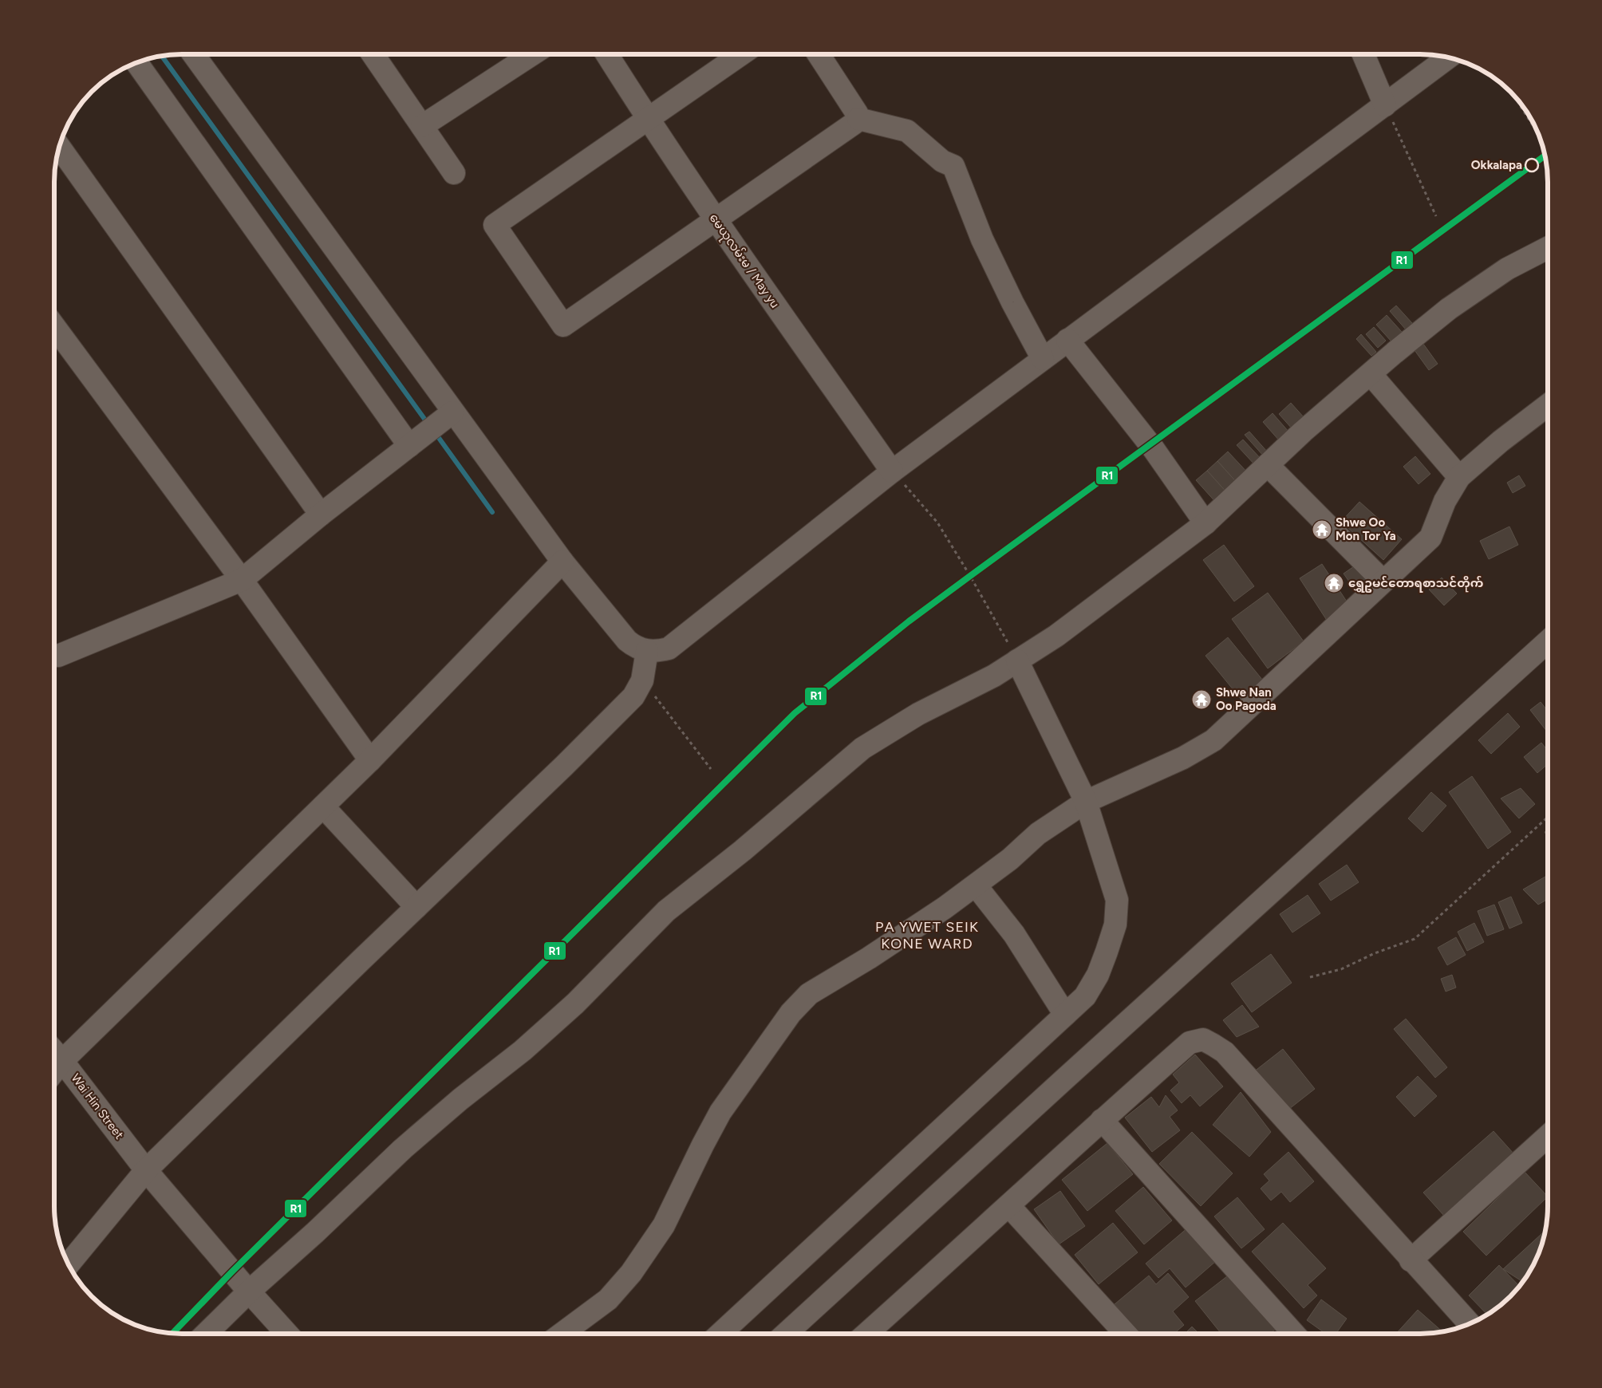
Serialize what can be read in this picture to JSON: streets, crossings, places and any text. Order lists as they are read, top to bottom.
{
  "streets": {
    "street": ["မေယုလမ်းမ / May yu", "Wai Hin Street"]
  },
  "districts": ["PA YWET SEIK KONE WARD"],
  "places": {
    "other": ["Okkalapa"],
    "temple": ["Shwe Oo Mon Tor Ya", "ရွှေဥမင်တောရစာသင်တိုက်", "Shwe Nan Oo Pagoda"]
  },
  "lines": ["transit line R1"]
}
